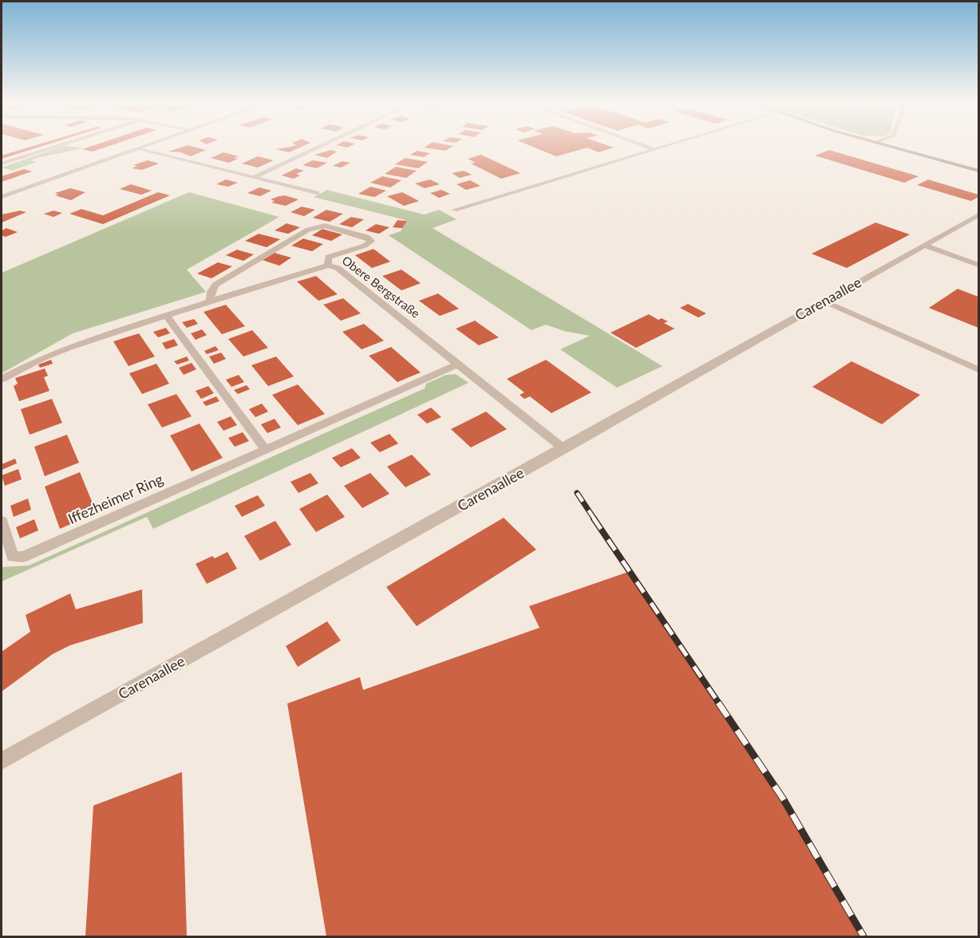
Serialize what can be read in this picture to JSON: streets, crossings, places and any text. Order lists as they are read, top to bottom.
{
  "streets": {
    "street": ["Obere Bergstraße", "Carenaallee", "Iffezheimer Ring"]
  },
  "crossings": [
    ["Obere Bergstraße", "Carenaallee"],
    ["Obere Bergstraße", "Iffezheimer Ring"]
  ]
}
